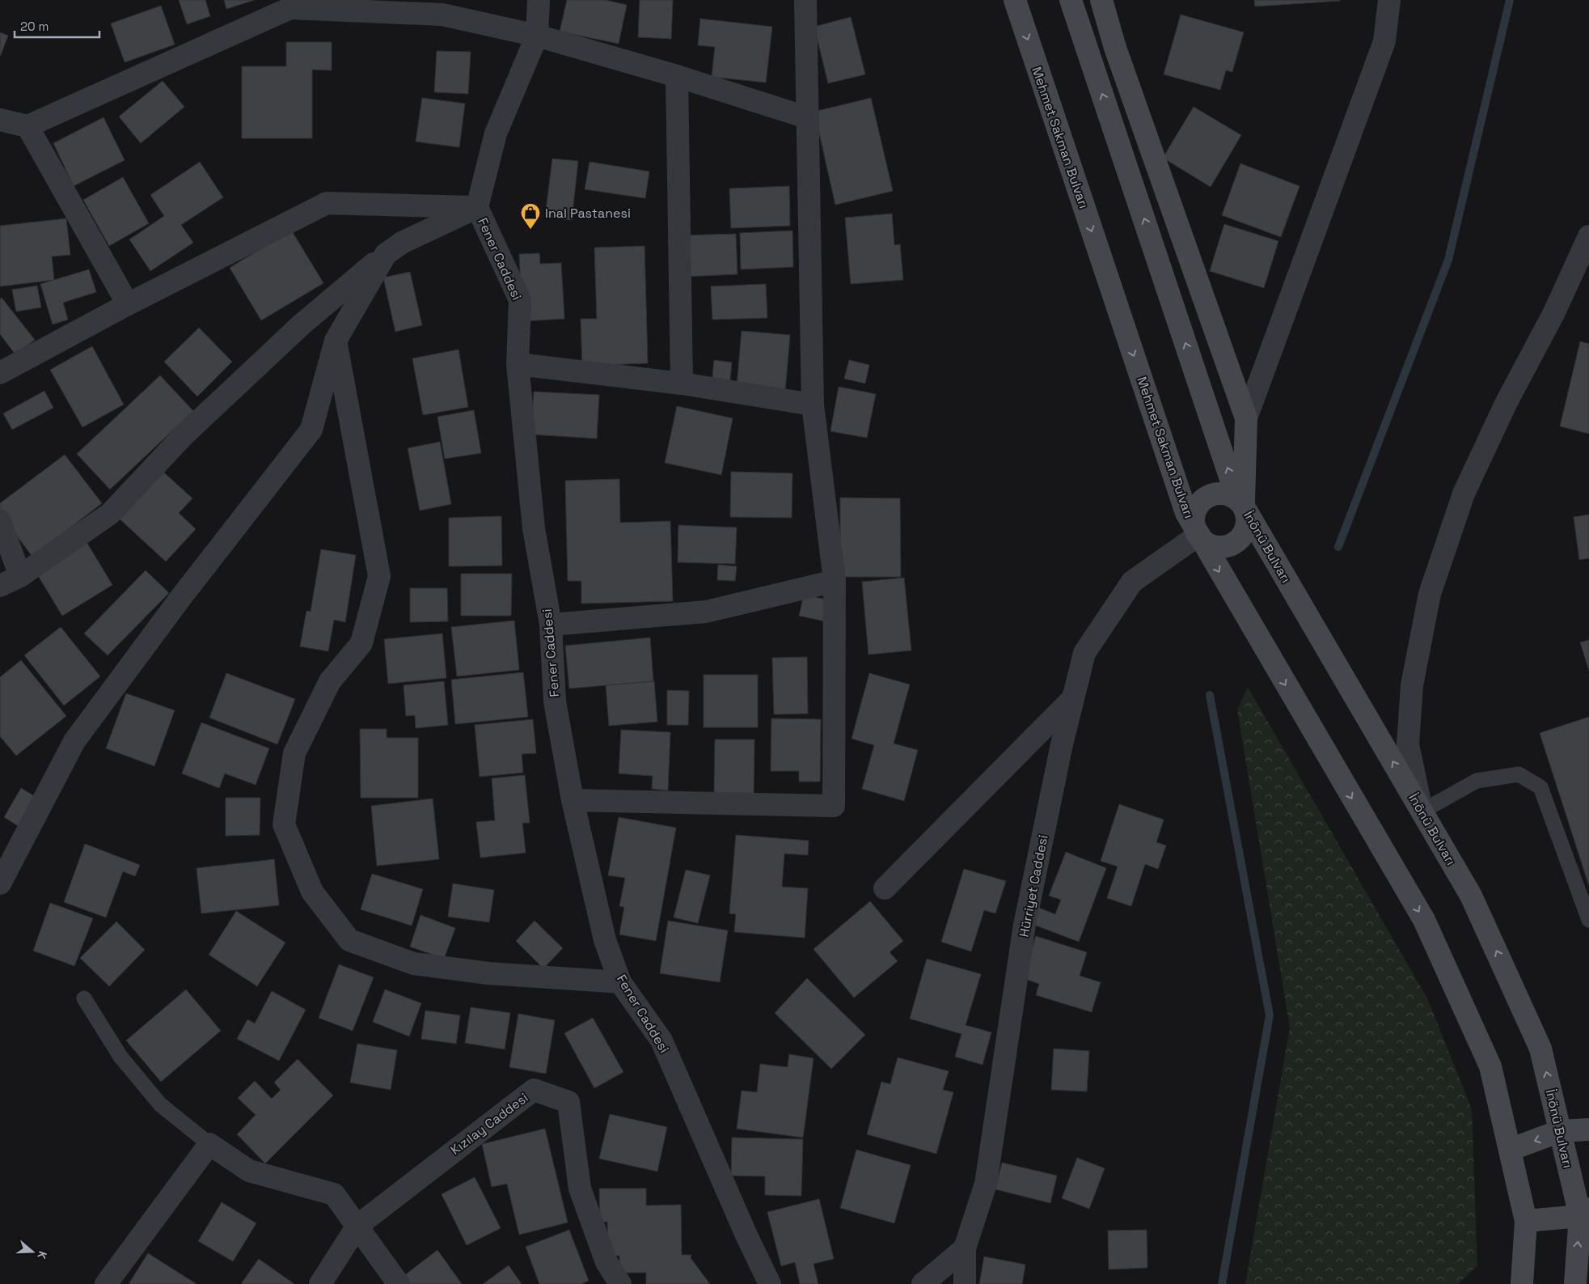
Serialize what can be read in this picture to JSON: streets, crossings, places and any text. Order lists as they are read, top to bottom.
{
  "streets": {
    "main road": ["Mehmet Sakman Bulvarı", "İnönü Bulvarı"],
    "street": ["Fener Caddesi", "Hürriyet Caddesi", "Kızılay Caddesi"]
  },
  "crossings": [
    ["Mehmet Sakman Bulvarı", "İnönü Bulvarı"],
    ["Mehmet Sakman Bulvarı", "Hürriyet Caddesi"],
    ["İnönü Bulvarı", "Hürriyet Caddesi"]
  ],
  "places": {
    "shop": ["Inal Pastanesi"]
  },
  "scale_bar": "20 m",
  "north": "right"
}
